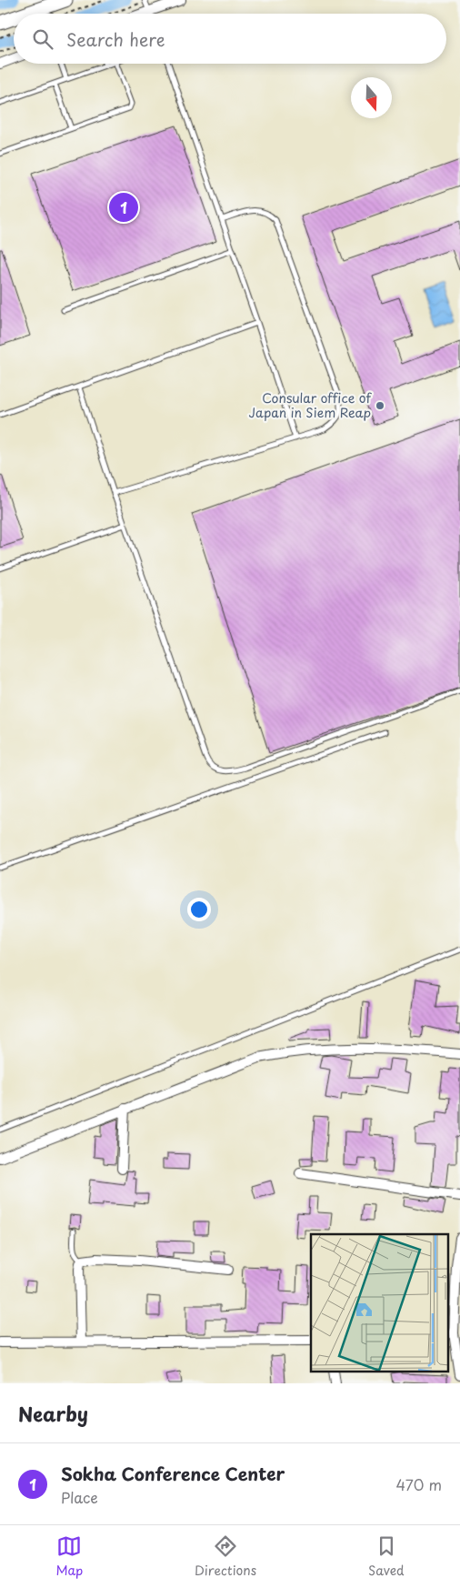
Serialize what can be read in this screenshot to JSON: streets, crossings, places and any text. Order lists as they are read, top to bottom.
{
  "places": ["Consular office of Japan in Siem Reap"],
  "north": "bottom",
  "page": {
    "search": "Search here",
    "pins": "1",
    "heading": "Nearby",
    "list": [
      {
        "mark": "1",
        "name": "Sokha Conference Center",
        "note": "Place",
        "value": "470 m"
      }
    ],
    "nav": ["Map", "Directions", "Saved"]
  }
}
